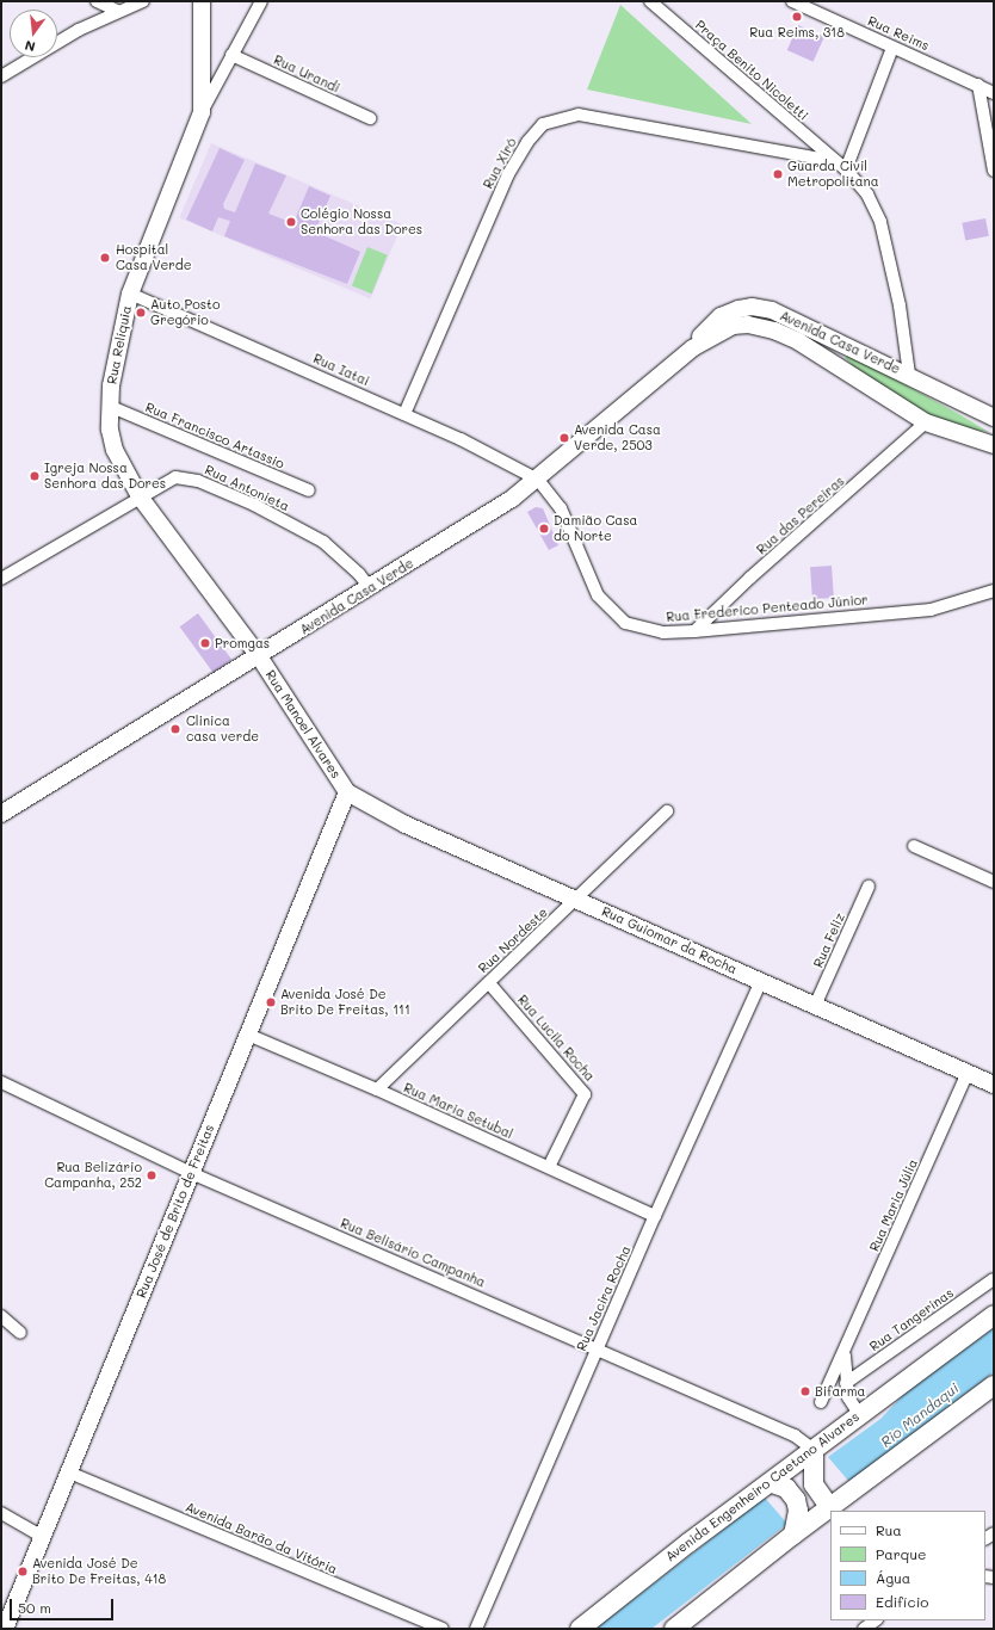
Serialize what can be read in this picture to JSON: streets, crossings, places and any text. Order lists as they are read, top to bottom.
{
  "streets": {
    "main road": ["Avenida Engenheiro Caetano Alvares"],
    "street": [
      "Rua Reims",
      "Praça Benito Nicoletti",
      "Rua Urandi",
      "Rua Xiró",
      "Avenida Casa Verde",
      "Rua Relíquia",
      "Rua Iatai",
      "Rua Francisco Artassio",
      "Rua Antonieta",
      "Rua das Pereiras",
      "Rua Frederico Penteado Júnior",
      "Rua Manoel Alvares",
      "Rua Nordeste",
      "Rua Guiomar da Rocha",
      "Rua Feliz",
      "Rua Lucila Rocha",
      "Rua Maria Setubal",
      "Rua Maria Júlia",
      "Rua José de Brito de Freitas",
      "Rua Belisário Campanha",
      "Rua Jacira Rocha",
      "Rua Tangerinas",
      "Avenida Barão da Vitória"
    ]
  },
  "crossings": [
    ["Praça Benito Nicoletti", "Rua Xiró"],
    ["Praça Benito Nicoletti", "Avenida Casa Verde"],
    ["Rua Xiró", "Rua Iatai"],
    ["Avenida Casa Verde", "Rua Relíquia"],
    ["Avenida Casa Verde", "Rua Iatai"],
    ["Avenida Casa Verde", "Rua Antonieta"],
    ["Avenida Casa Verde", "Rua das Pereiras"],
    ["Avenida Casa Verde", "Rua Frederico Penteado Júnior"],
    ["Avenida Casa Verde", "Rua Manoel Alvares"],
    ["Rua Relíquia", "Rua Iatai"],
    ["Rua Relíquia", "Rua Francisco Artassio"],
    ["Rua Relíquia", "Rua Antonieta"],
    ["Rua Relíquia", "Rua Manoel Alvares"],
    ["Rua Iatai", "Rua Frederico Penteado Júnior"],
    ["Rua das Pereiras", "Rua Frederico Penteado Júnior"],
    ["Rua Manoel Alvares", "Rua Guiomar da Rocha"],
    ["Rua Manoel Alvares", "Rua José de Brito de Freitas"],
    ["Rua Nordeste", "Rua Guiomar da Rocha"],
    ["Rua Nordeste", "Rua Lucila Rocha"],
    ["Rua Nordeste", "Rua Maria Setubal"],
    ["Rua Guiomar da Rocha", "Rua Feliz"],
    ["Rua Guiomar da Rocha", "Rua Maria Júlia"],
    ["Rua Guiomar da Rocha", "Rua José de Brito de Freitas"],
    ["Rua Guiomar da Rocha", "Rua Jacira Rocha"],
    ["Rua Lucila Rocha", "Rua Maria Setubal"],
    ["Rua Maria Setubal", "Rua José de Brito de Freitas"],
    ["Rua Maria Setubal", "Rua Jacira Rocha"],
    ["Rua Maria Júlia", "Rua Tangerinas"],
    ["Rua Maria Júlia", "Avenida Engenheiro Caetano Alvares"],
    ["Rua José de Brito de Freitas", "Rua Belisário Campanha"],
    ["Rua José de Brito de Freitas", "Avenida Barão da Vitória"],
    ["Rua Belisário Campanha", "Rua Jacira Rocha"],
    ["Rua Belisário Campanha", "Avenida Engenheiro Caetano Alvares"]
  ],
  "water": ["Rio Mandaqui"],
  "places": [
    "Rua Reims, 318",
    "Guarda Civil Metropolitana",
    "Colégio Nossa Senhora das Dores",
    "Hospital Casa Verde",
    "Auto Posto Gregório",
    "Avenida Casa Verde, 2503",
    "Igreja Nossa Senhora das Dores",
    "Damião Casa do Norte",
    "Promgas",
    "Clinica casa verde",
    "Avenida José De Brito De Freitas, 111",
    "Rua Belizário Campanha, 252",
    "Bifarma",
    "Avenida José De Brito De Freitas, 418"
  ],
  "legend": [
    "Rua",
    "Parque",
    "Água",
    "Edifício"
  ],
  "scale_bar": "50 m",
  "north": "bottom"
}
